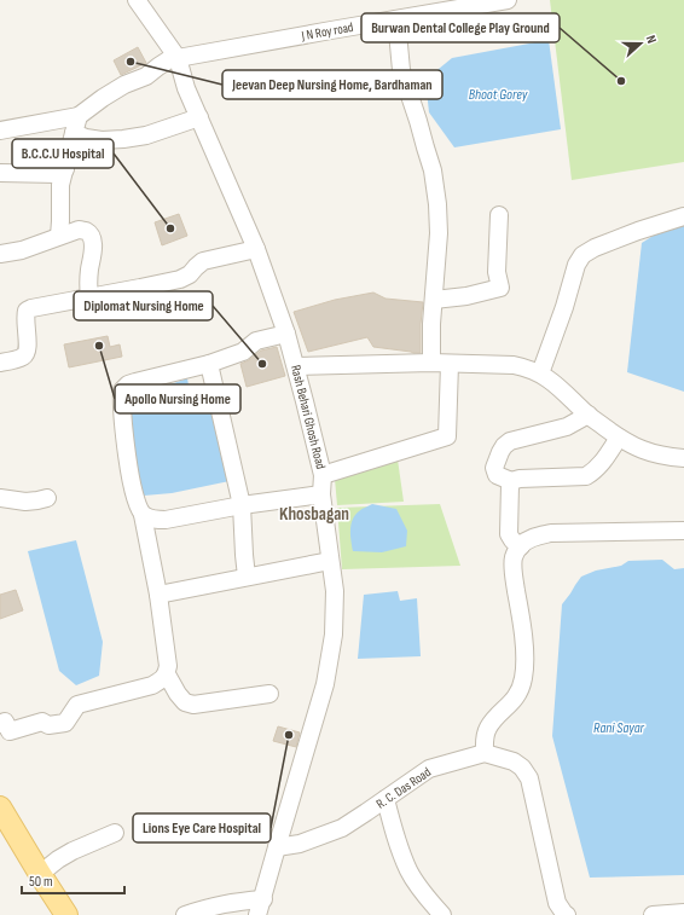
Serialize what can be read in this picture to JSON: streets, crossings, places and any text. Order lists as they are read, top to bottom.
{
  "streets": {
    "street": ["J N Roy road", "Rash Behari Ghosh Road", "R. C. Das Road"]
  },
  "crossings": [
    ["J N Roy road", "Rash Behari Ghosh Road"],
    ["Rash Behari Ghosh Road", "R. C. Das Road"]
  ],
  "districts": ["Khosbagan"],
  "water": ["Bhoot Gorey", "Rani Sayar"],
  "places": [
    "Jeevan Deep Nursing Home, Bardhaman",
    "Burwan Dental College Play Ground",
    "B.C.C.U Hospital",
    "Apollo Nursing Home",
    "Diplomat Nursing Home",
    "Lions Eye Care Hospital"
  ],
  "scale_bar": "50 m",
  "north": "right"
}
